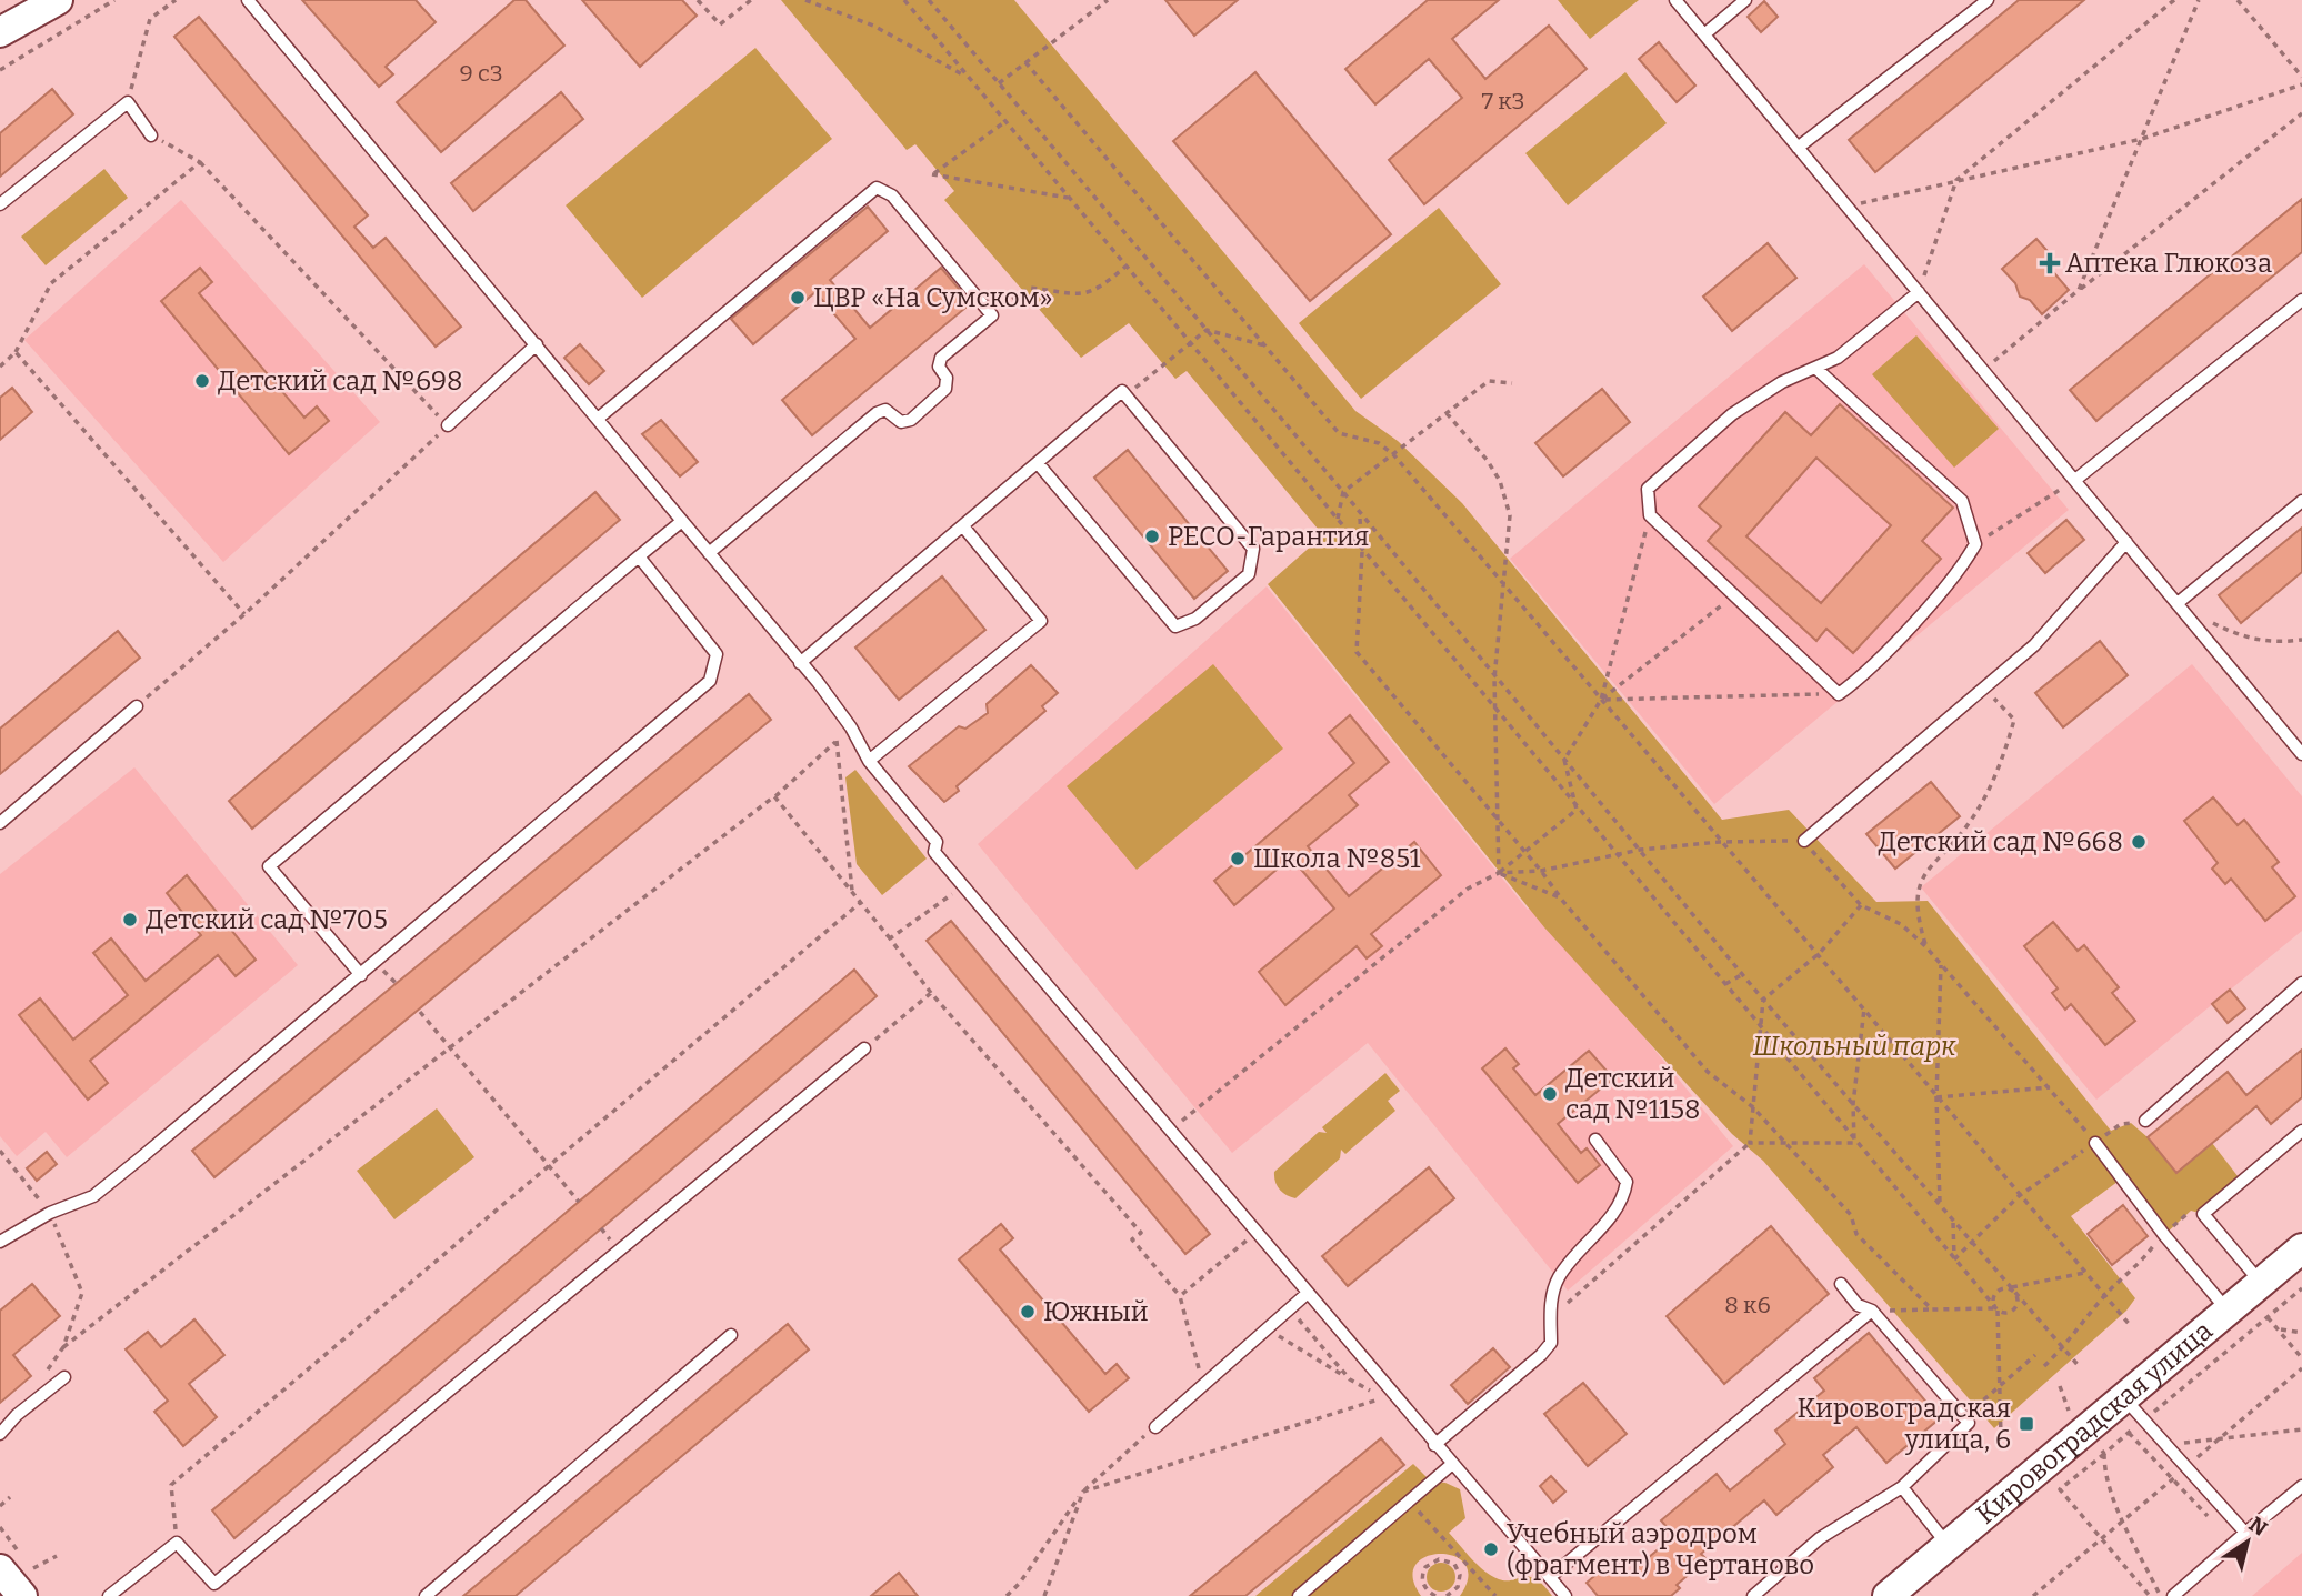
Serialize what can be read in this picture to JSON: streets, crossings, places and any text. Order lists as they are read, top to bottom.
{
  "streets": {
    "street": ["Кировоградская улица"]
  },
  "parks": ["Школьный парк"],
  "places": {
    "health": ["Аптека Глюкоза"],
    "other": [
      "ЦВР «На Сумском»",
      "Детский сад №698",
      "РЕСО-Гарантия",
      "Детский сад №668",
      "Школа №851",
      "Детский сад №705",
      "Детский сад №1158",
      "Южный",
      "Учебный аэродром (фрагмент) в Чертаново"
    ],
    "transit": ["Кировоградская улица, 6"]
  },
  "house_numbers": ["9 с3", "7 к3", "8 к6"],
  "north": "top right"
}
